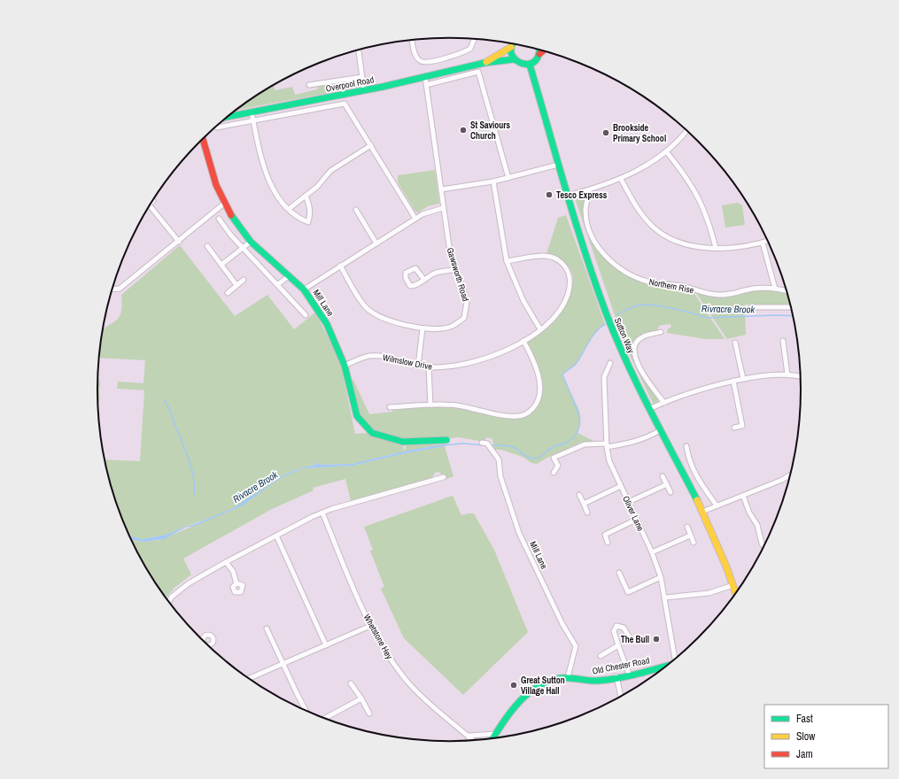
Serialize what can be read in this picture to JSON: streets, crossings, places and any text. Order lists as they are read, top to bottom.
{
  "streets": {
    "main road": [
      "Overpool Road",
      "Mill Lane",
      "Sutton Way",
      "Old Chester Road"
    ],
    "street": [
      "Gawsworth Road",
      "Northern Rise",
      "Wilmslow Drive",
      "Oliver Lane",
      "Whetstone Hey"
    ]
  },
  "crossings": [
    ["Overpool Road", "Gawsworth Road"],
    ["Mill Lane", "Wilmslow Drive"],
    ["Mill Lane", "Old Chester Road"]
  ],
  "water": ["Rivracre Brook", "Rivacre Brook"],
  "places": [
    "St Saviours Church",
    "Brookside Primary School",
    "Tesco Express",
    "The Bull",
    "Great Sutton Village Hall"
  ],
  "legend": ["Fast", "Slow", "Jam"]
}
